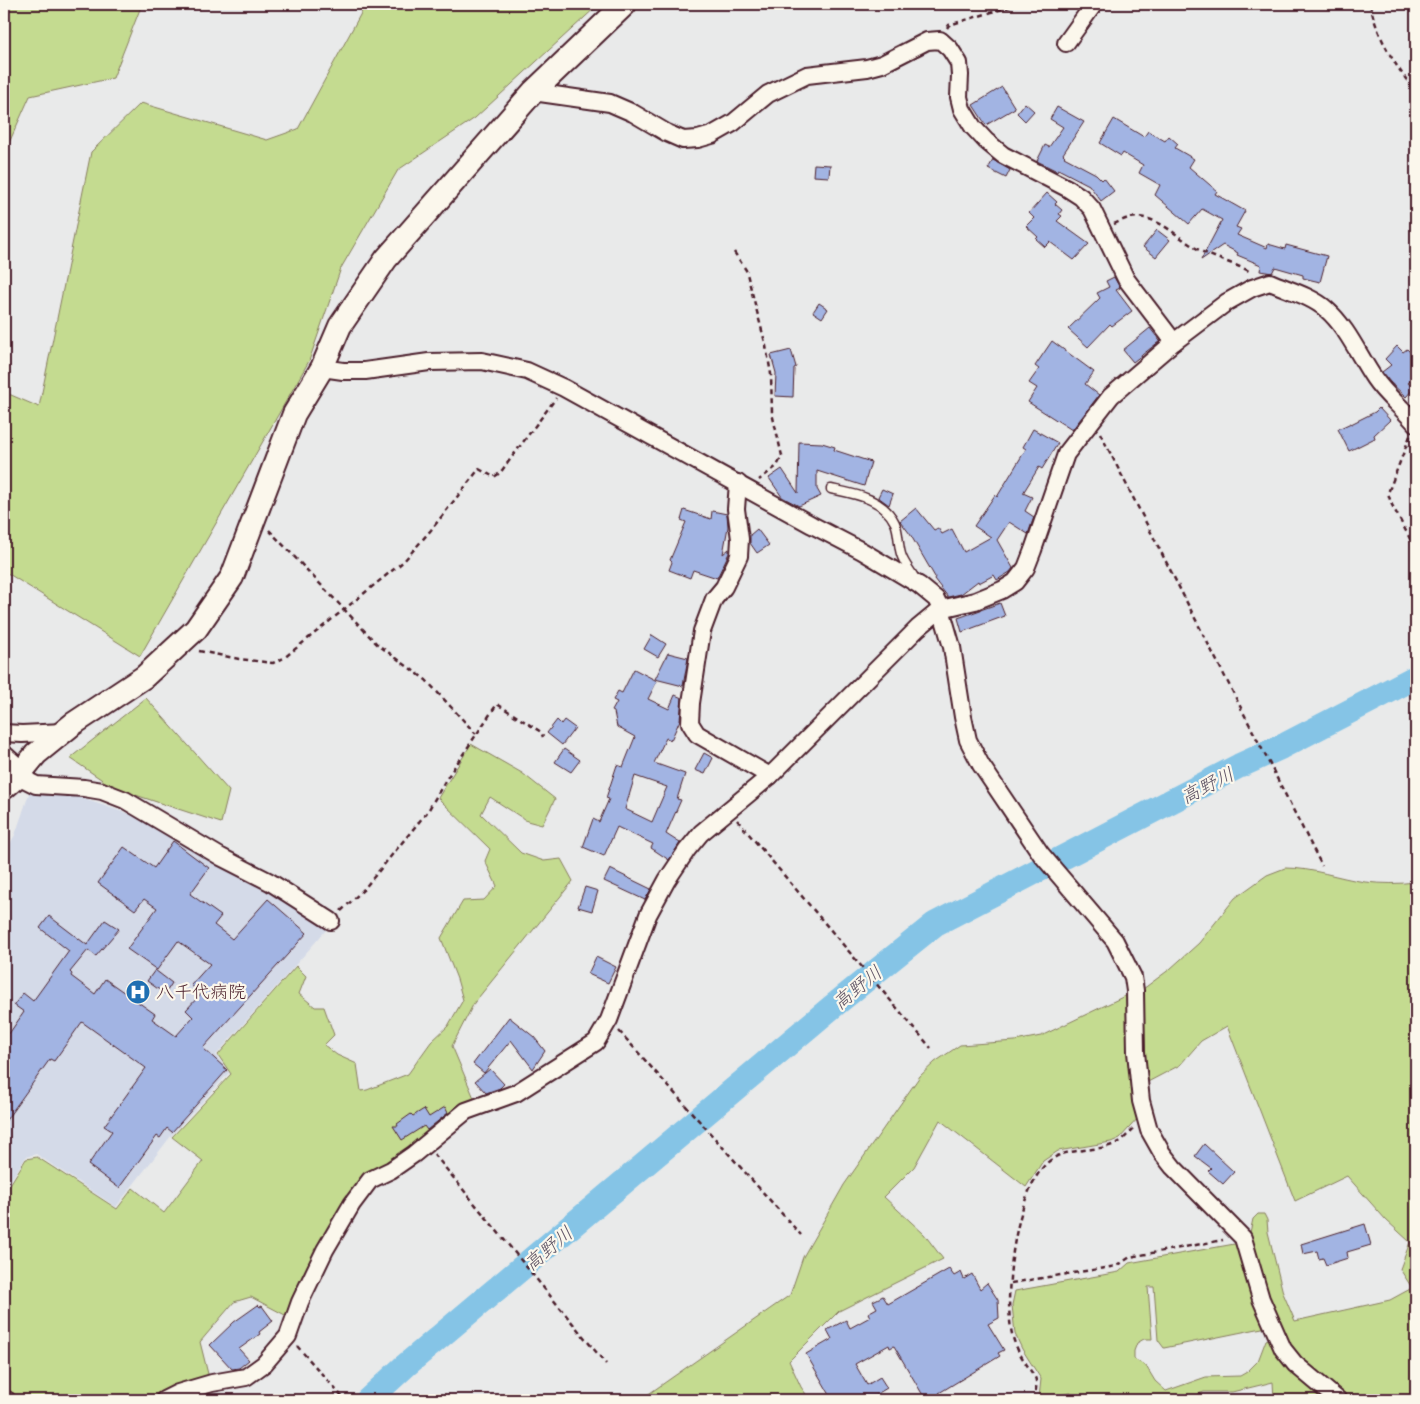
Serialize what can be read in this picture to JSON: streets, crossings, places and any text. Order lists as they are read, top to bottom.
{
  "water": ["高野川"],
  "places": {
    "hospital": ["八千代病院"]
  }
}
